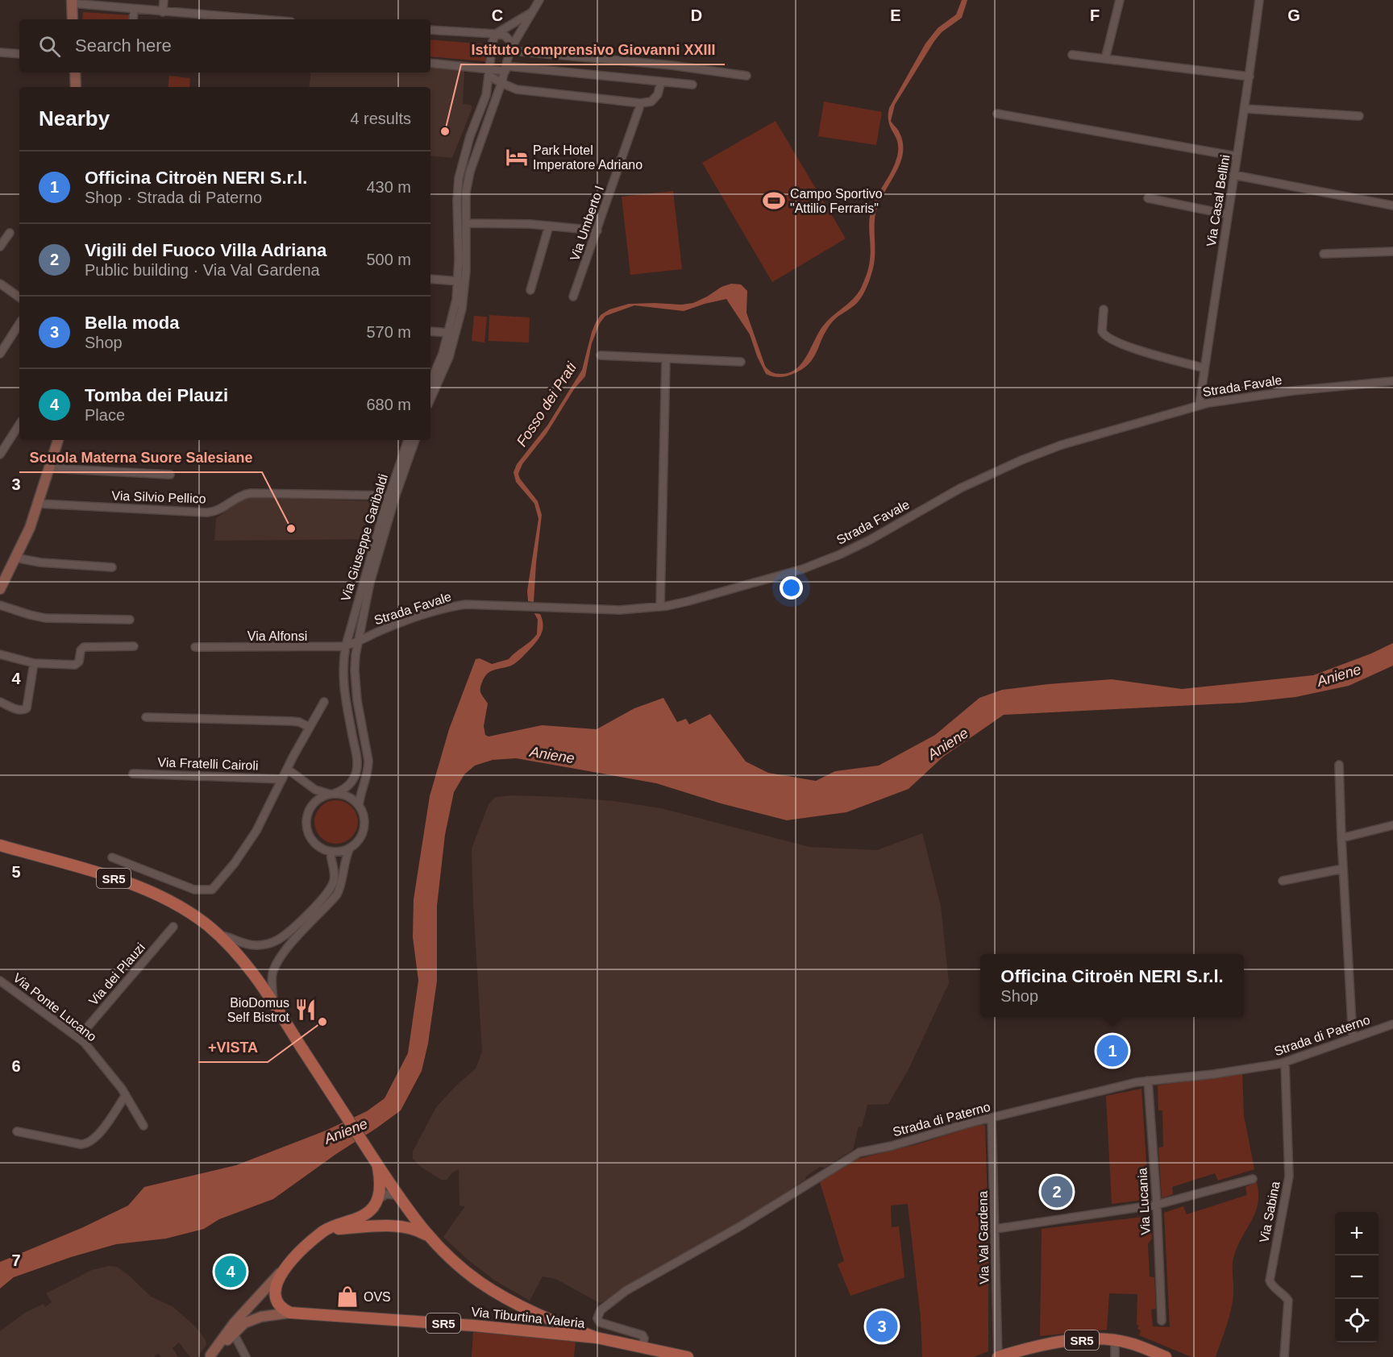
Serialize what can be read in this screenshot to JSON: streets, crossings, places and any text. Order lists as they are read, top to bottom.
{
  "streets": {
    "main road": ["SR5", "Via Tiburtina Valeria"],
    "street": [
      "Via Casal Bellini",
      "Via Umberto I",
      "Strada Favale",
      "Via Silvio Pellico",
      "Via Giuseppe Garibaldi",
      "Via Alfonsi",
      "Via Fratelli Cairoli",
      "Via dei Plauzi",
      "Via Ponte Lucano",
      "Strada di Paterno",
      "Via Lucania",
      "Via Sabina",
      "Via Val Gardena"
    ]
  },
  "crossings": [
    ["Via Casal Bellini", "Strada Favale"],
    ["Strada Favale", "Via Giuseppe Garibaldi"],
    ["Strada Favale", "Via Alfonsi"],
    ["Via Silvio Pellico", "Via Giuseppe Garibaldi"],
    ["Via Giuseppe Garibaldi", "Via Alfonsi"],
    ["SR5", "Via Val Gardena"],
    ["Via dei Plauzi", "Via Ponte Lucano"],
    ["Strada di Paterno", "Via Lucania"],
    ["Strada di Paterno", "Via Sabina"],
    ["Strada di Paterno", "Via Val Gardena"],
    ["Strada di Paterno", "Via Tiburtina Valeria"]
  ],
  "water": ["Fosso dei Prati", "Aniene"],
  "places": {
    "other": ["Istituto comprensivo Giovanni XXIII", "Scuola Materna Suore Salesiane", "+VISTA"],
    "hotel": ["Park Hotel Imperatore Adriano"],
    "sports": ["Campo Sportivo \"Attilio Ferraris\""],
    "restaurant": ["BioDomus Self Bistrot"],
    "shop": ["OVS"]
  },
  "page": {
    "search": "Search here",
    "heading": ["Nearby", "4 results"],
    "list": [
      {
        "mark": "1",
        "name": "Officina Citroën NERI S.r.l.",
        "note": "Shop · Strada di Paterno",
        "value": "430 m"
      },
      {
        "mark": "2",
        "name": "Vigili del Fuoco Villa Adriana",
        "note": "Public building · Via Val Gardena",
        "value": "500 m"
      },
      {
        "mark": "3",
        "name": "Bella moda",
        "note": "Shop",
        "value": "570 m"
      },
      {
        "mark": "4",
        "name": "Tomba dei Plauzi",
        "note": "Place",
        "value": "680 m"
      }
    ],
    "popup": ["Officina Citroën NERI S.r.l.", "Shop"],
    "pins": [
      "1",
      "2",
      "4",
      "3"
    ],
    "map_buttons": ["+", "−"]
  },
  "grid": {
    "columns": [
      "C",
      "D",
      "E",
      "F",
      "G"
    ],
    "rows": [
      "3",
      "4",
      "5",
      "6",
      "7"
    ]
  }
}
